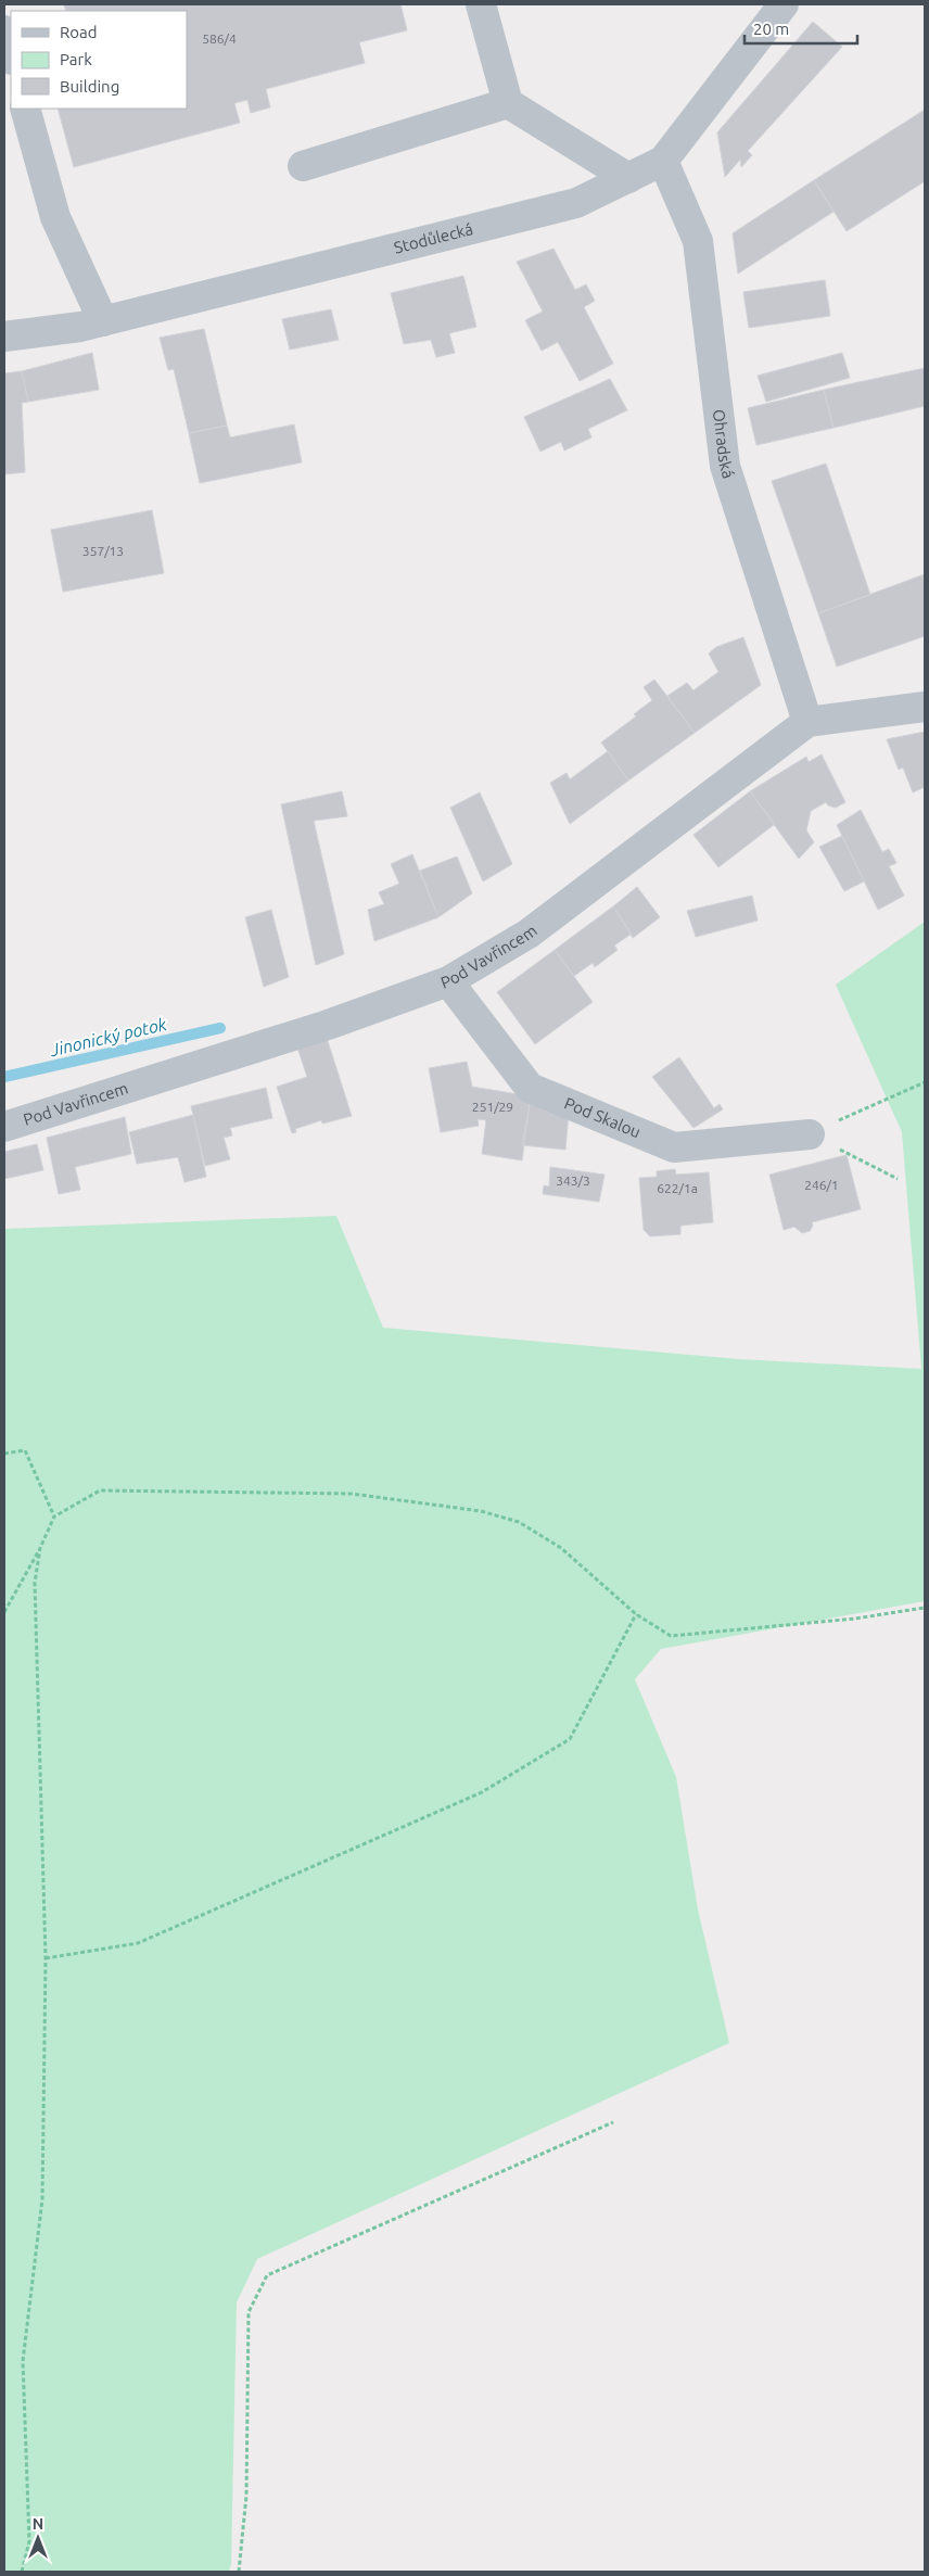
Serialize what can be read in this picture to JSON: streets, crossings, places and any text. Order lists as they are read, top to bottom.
{
  "streets": {
    "street": [
      "Stodůlecká",
      "Ohradská",
      "Pod Vavřincem",
      "Pod Skalou"
    ]
  },
  "crossings": [
    ["Stodůlecká", "Ohradská"],
    ["Ohradská", "Pod Vavřincem"],
    ["Pod Vavřincem", "Pod Skalou"]
  ],
  "water": ["Jinonický potok"],
  "house_numbers": [
    "586/4",
    "357/13",
    "251/29",
    "343/3",
    "246/1",
    "622/1a"
  ],
  "legend": ["Road", "Park", "Building"],
  "scale_bar": "20 m",
  "north": "top"
}
